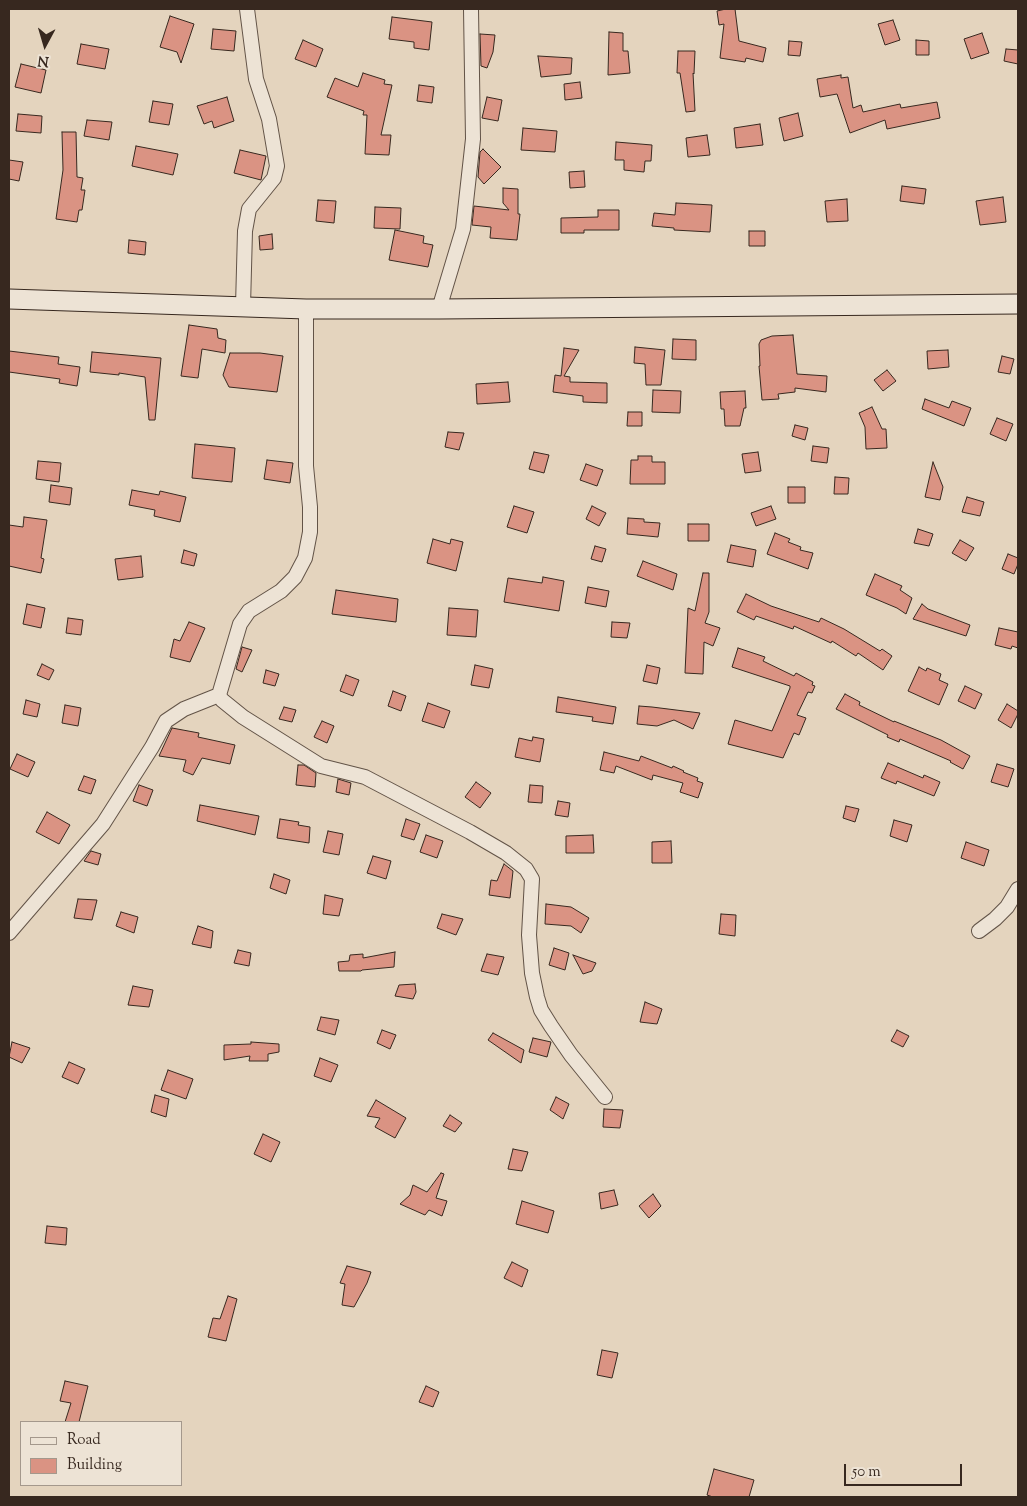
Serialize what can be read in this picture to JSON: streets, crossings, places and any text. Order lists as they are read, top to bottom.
{
  "legend": ["Road", "Building"],
  "scale_bar": "50 m",
  "north": "bottom"
}
